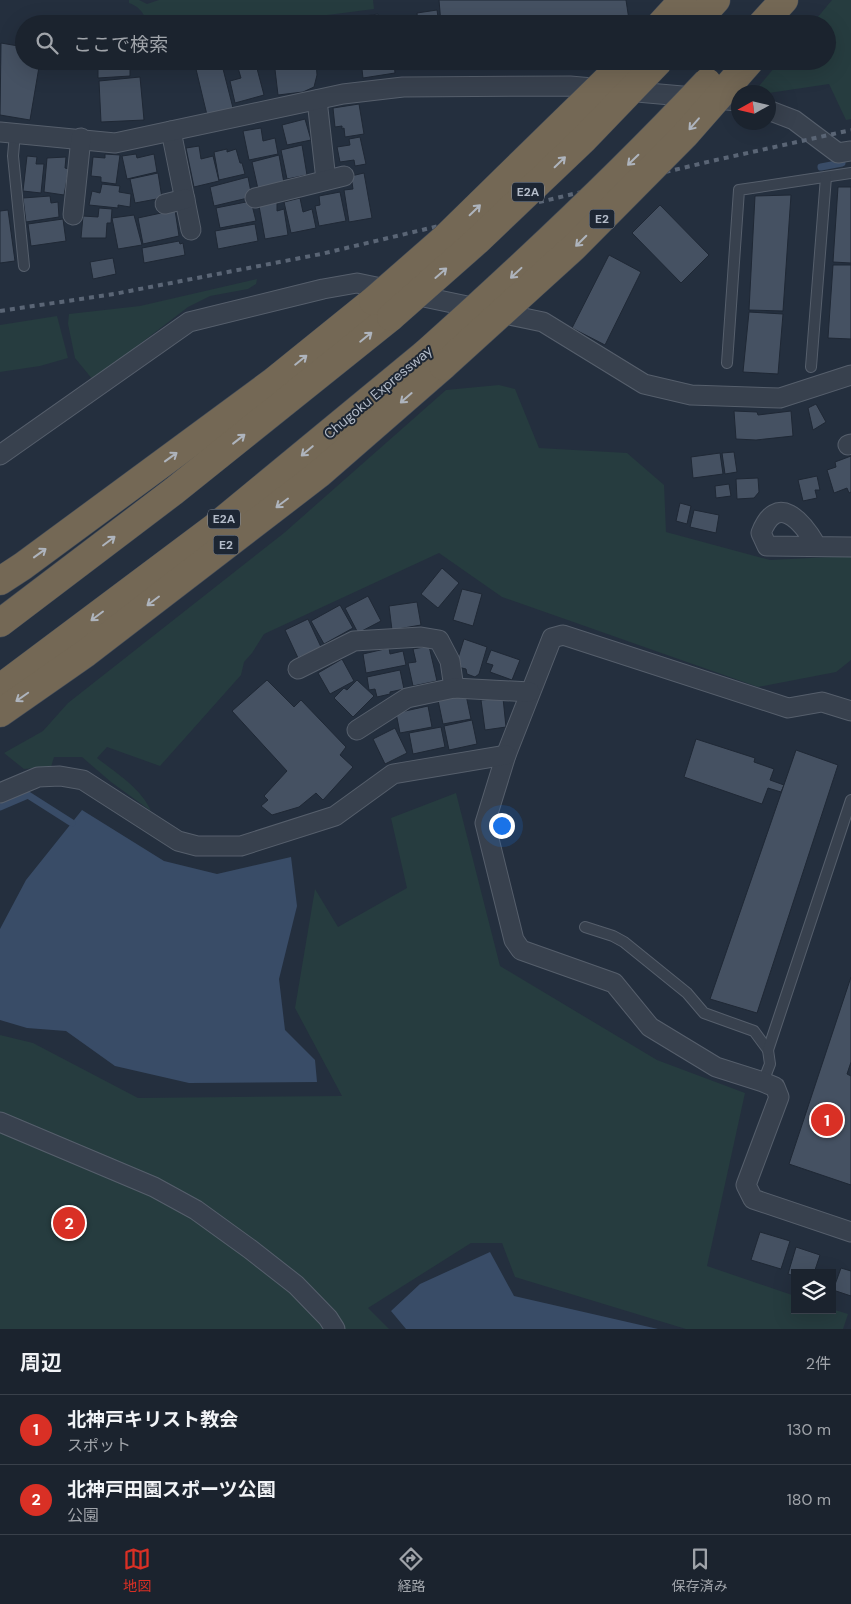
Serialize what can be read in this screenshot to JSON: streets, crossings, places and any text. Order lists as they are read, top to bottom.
{
  "streets": {
    "highway": ["E2A", "E2", "Chugoku Expressway"]
  },
  "crossings": [
    ["E2", "Chugoku Expressway"]
  ],
  "north": "left",
  "page": {
    "search": "ここで検索",
    "pins": ["1", "2"],
    "heading": ["周辺", "2件"],
    "list": [
      {
        "mark": "1",
        "name": "北神戸キリスト教会",
        "note": "スポット",
        "value": "130 m"
      },
      {
        "mark": "2",
        "name": "北神戸田園スポーツ公園",
        "note": "公園",
        "value": "180 m"
      }
    ],
    "nav": ["地図", "経路", "保存済み"]
  }
}
